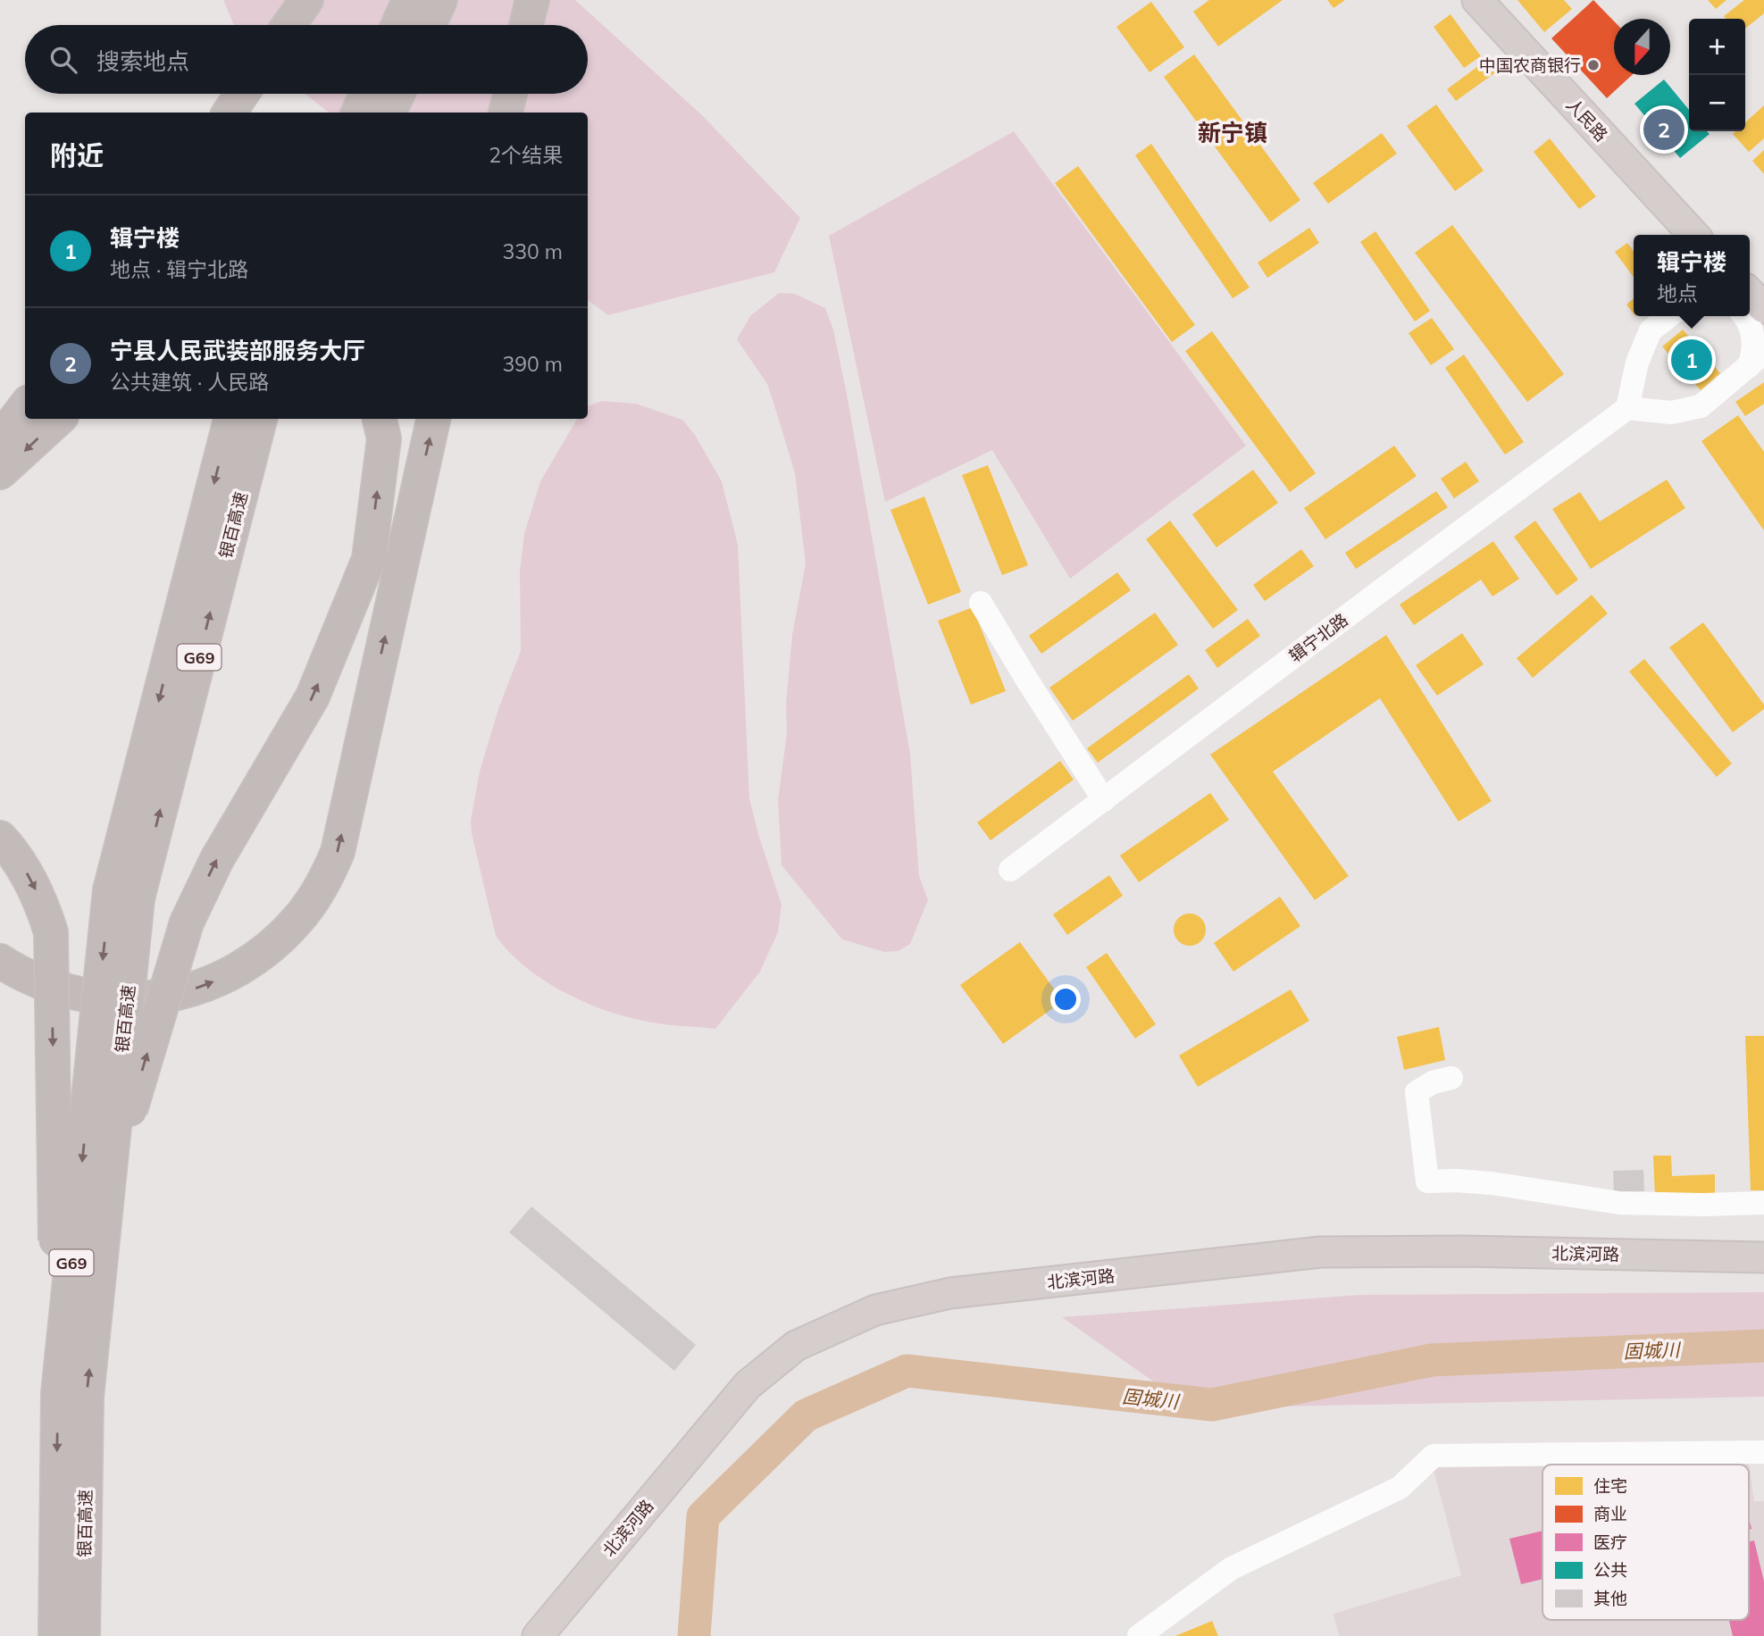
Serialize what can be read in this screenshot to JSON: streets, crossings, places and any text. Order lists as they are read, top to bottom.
{
  "streets": {
    "highway": ["银百高速", "G69"],
    "main road": ["人民路", "北滨河路"],
    "street": ["辑宁北路"]
  },
  "districts": ["新宁镇"],
  "water": ["固城川"],
  "places": ["中国农商银行"],
  "legend": [
    "住宅",
    "商业",
    "医疗",
    "公共",
    "其他"
  ],
  "north": "bottom",
  "page": {
    "map_buttons": ["+", "−"],
    "search": "搜索地点",
    "pins": ["2", "1"],
    "heading": ["附近", "2个结果"],
    "list": [
      {
        "mark": "1",
        "name": "辑宁楼",
        "note": "地点 · 辑宁北路",
        "value": "330 m"
      },
      {
        "mark": "2",
        "name": "宁县人民武装部服务大厅",
        "note": "公共建筑 · 人民路",
        "value": "390 m"
      }
    ],
    "popup": ["辑宁楼", "地点"]
  }
}
